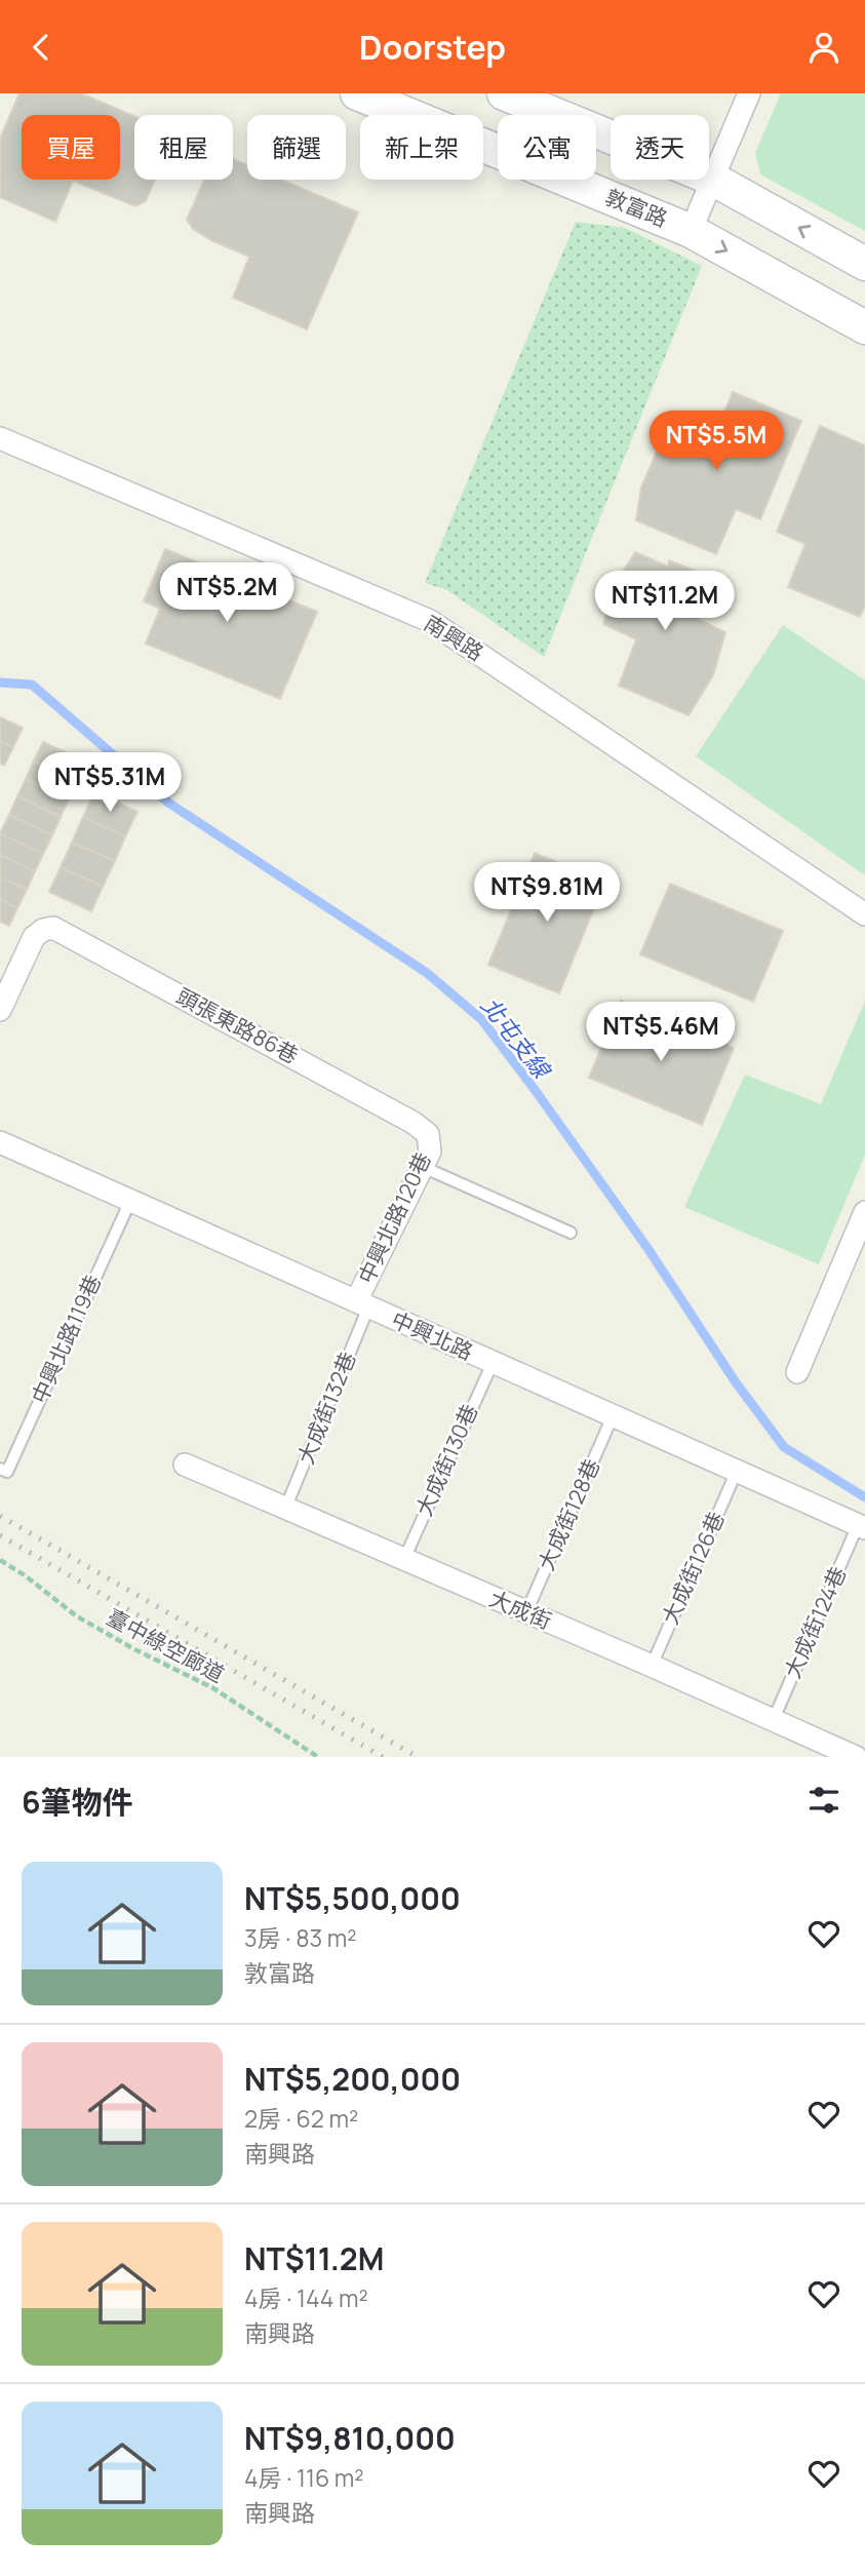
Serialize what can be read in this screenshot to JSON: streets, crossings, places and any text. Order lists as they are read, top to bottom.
{
  "streets": {
    "street": [
      "敦富路",
      "南興路",
      "頭張東路86巷",
      "中興北路120巷",
      "中興北路",
      "大成街"
    ],
    "lane": [
      "中興北路119巷",
      "大成街132巷",
      "大成街130巷",
      "大成街128巷",
      "大成街126巷",
      "大成街124巷"
    ],
    "path": ["臺中綠空廊道"]
  },
  "crossings": [
    ["頭張東路86巷", "中興北路120巷"],
    ["中興北路120巷", "中興北路"],
    ["中興北路120巷", "大成街132巷"],
    ["中興北路", "中興北路119巷"],
    ["中興北路", "大成街132巷"],
    ["中興北路", "大成街130巷"],
    ["中興北路", "大成街128巷"],
    ["中興北路", "大成街126巷"],
    ["中興北路", "大成街124巷"],
    ["大成街132巷", "大成街"],
    ["大成街130巷", "大成街"],
    ["大成街128巷", "大成街"],
    ["大成街126巷", "大成街"],
    ["大成街", "大成街124巷"]
  ],
  "water": ["北屯支線"],
  "page": {
    "header": "Doorstep",
    "chip": [
      "買屋",
      "租屋",
      "篩選",
      "新上架",
      "公寓",
      "透天"
    ],
    "price": [
      "NT$5.5M",
      "NT$5.2M",
      "NT$11.2M",
      "NT$5.31M",
      "NT$9.81M",
      "NT$5.46M"
    ],
    "heading": "6筆物件",
    "list": [
      {
        "name": "NT$5,500,000",
        "note": "3房 · 83 m² · 敦富路"
      },
      {
        "name": "NT$5,200,000",
        "note": "2房 · 62 m² · 南興路"
      },
      {
        "name": "NT$11.2M",
        "note": "4房 · 144 m² · 南興路"
      },
      {
        "name": "NT$9,810,000",
        "note": "4房 · 116 m² · 南興路"
      }
    ]
  }
}
